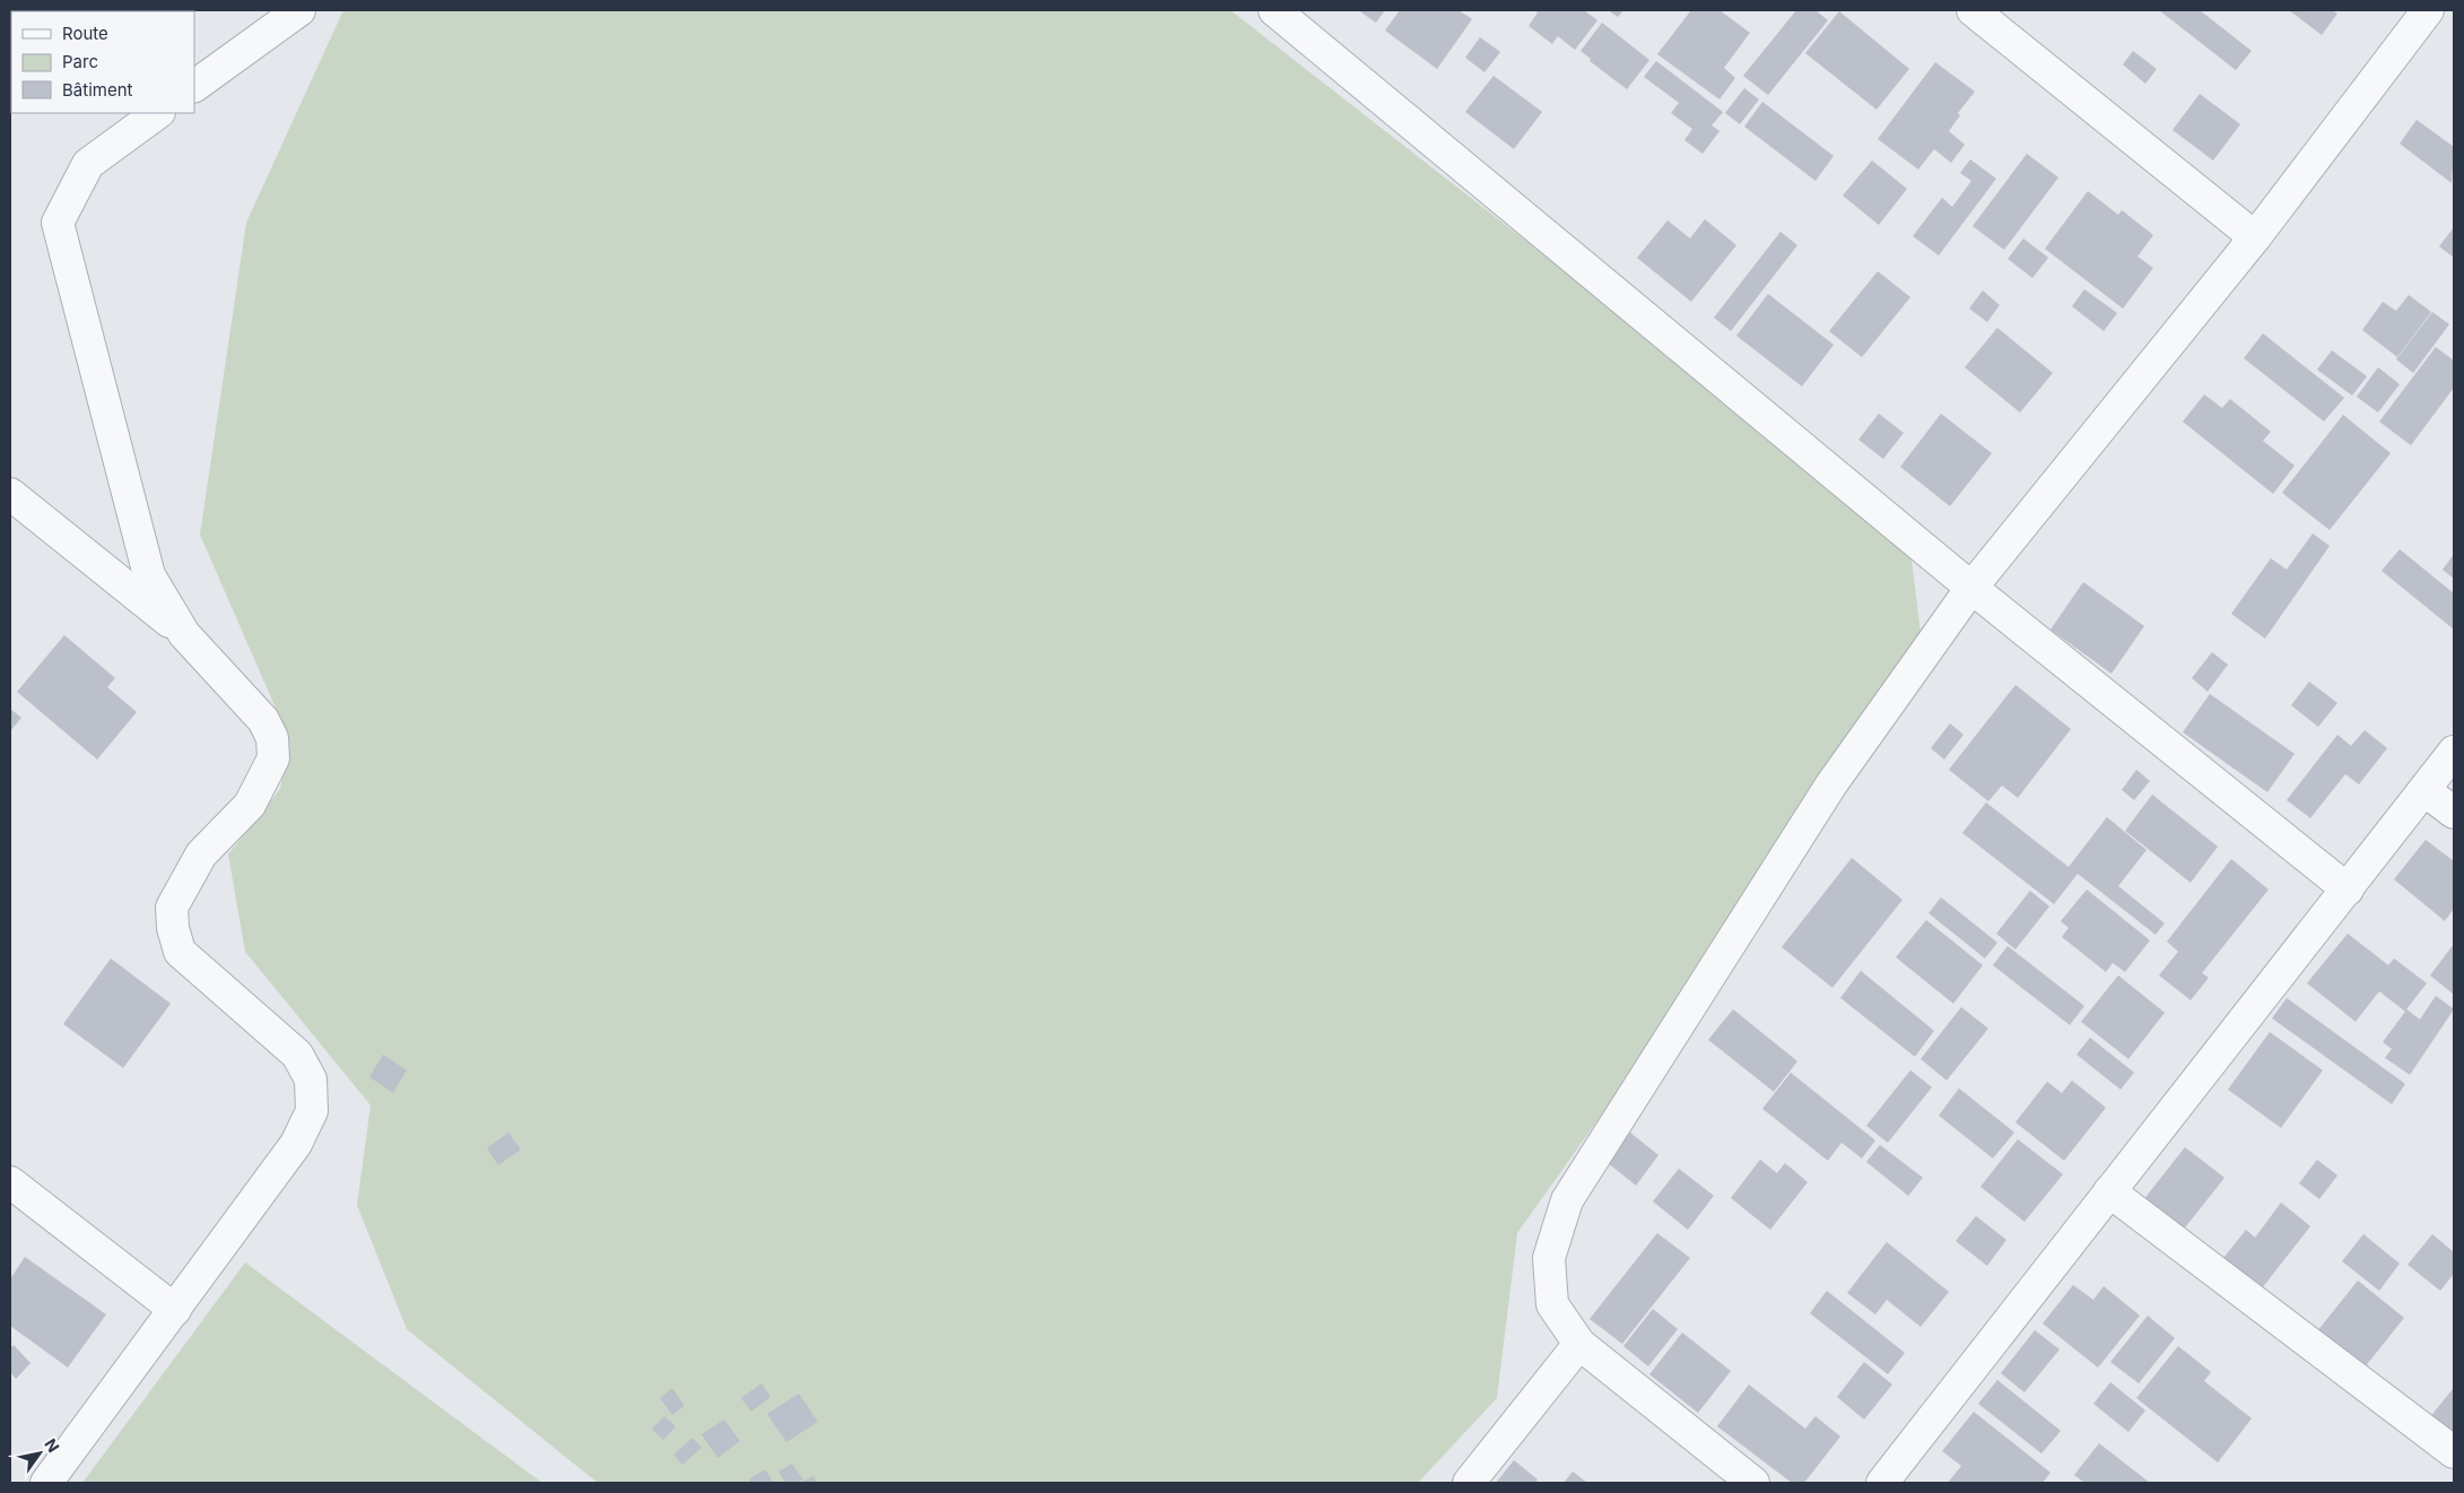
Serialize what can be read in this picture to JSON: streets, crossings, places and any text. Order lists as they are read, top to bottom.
{
  "legend": ["Route", "Parc", "Bâtiment"],
  "north": "top right"
}
